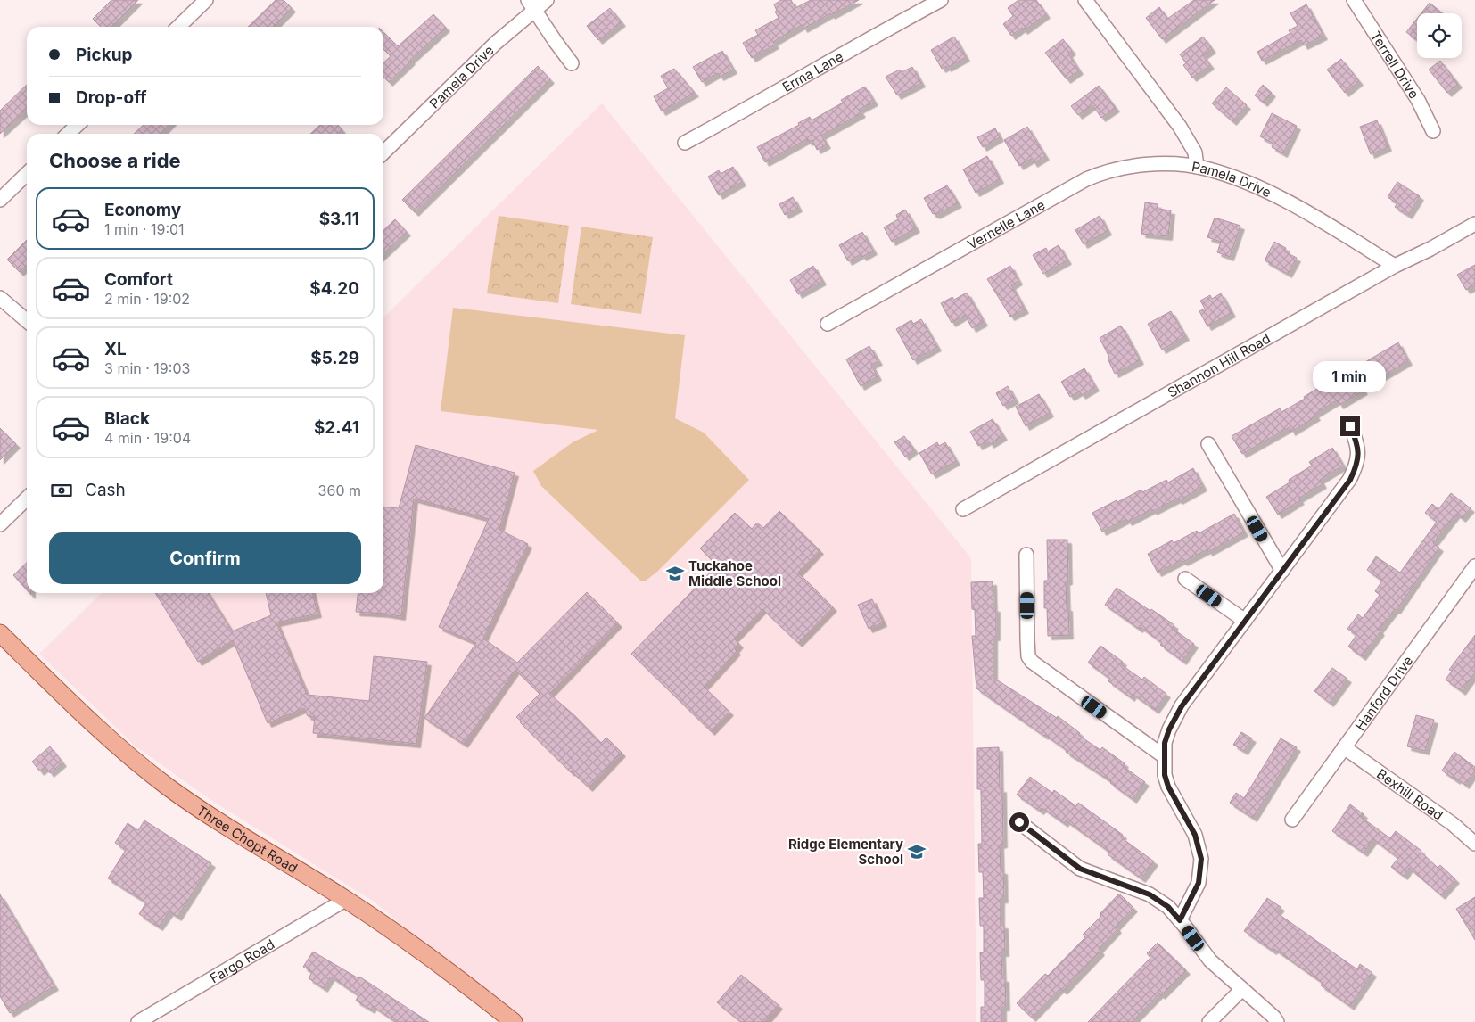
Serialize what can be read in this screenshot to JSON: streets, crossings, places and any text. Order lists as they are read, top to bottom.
{
  "streets": {
    "main road": ["Three Chopt Road"],
    "street": [
      "Terrell Drive",
      "Erma Lane",
      "Pamela Drive",
      "Vernelle Lane",
      "Shannon Hill Road",
      "Hanford Drive",
      "Bexhill Road",
      "Fargo Road"
    ]
  },
  "crossings": [
    ["Pamela Drive", "Vernelle Lane"],
    ["Pamela Drive", "Shannon Hill Road"],
    ["Hanford Drive", "Bexhill Road"],
    ["Three Chopt Road", "Fargo Road"]
  ],
  "places": {
    "school or university": ["Tuckahoe Middle School", "Ridge Elementary School"]
  },
  "page": {
    "banner": ["Pickup", "Drop-off"],
    "heading": "Choose a ride",
    "list": [
      {
        "name": "Economy",
        "note": "1 min · 19:01",
        "value": "$3.11"
      },
      {
        "name": "Comfort",
        "note": "2 min · 19:02",
        "value": "$4.20"
      },
      {
        "name": "XL",
        "note": "3 min · 19:03",
        "value": "$5.29"
      },
      {
        "name": "Black",
        "note": "4 min · 19:04",
        "value": "$2.41"
      }
    ],
    "bubble": "1 min",
    "pay": ["Cash", "360 m"],
    "buttons": "Confirm"
  }
}
